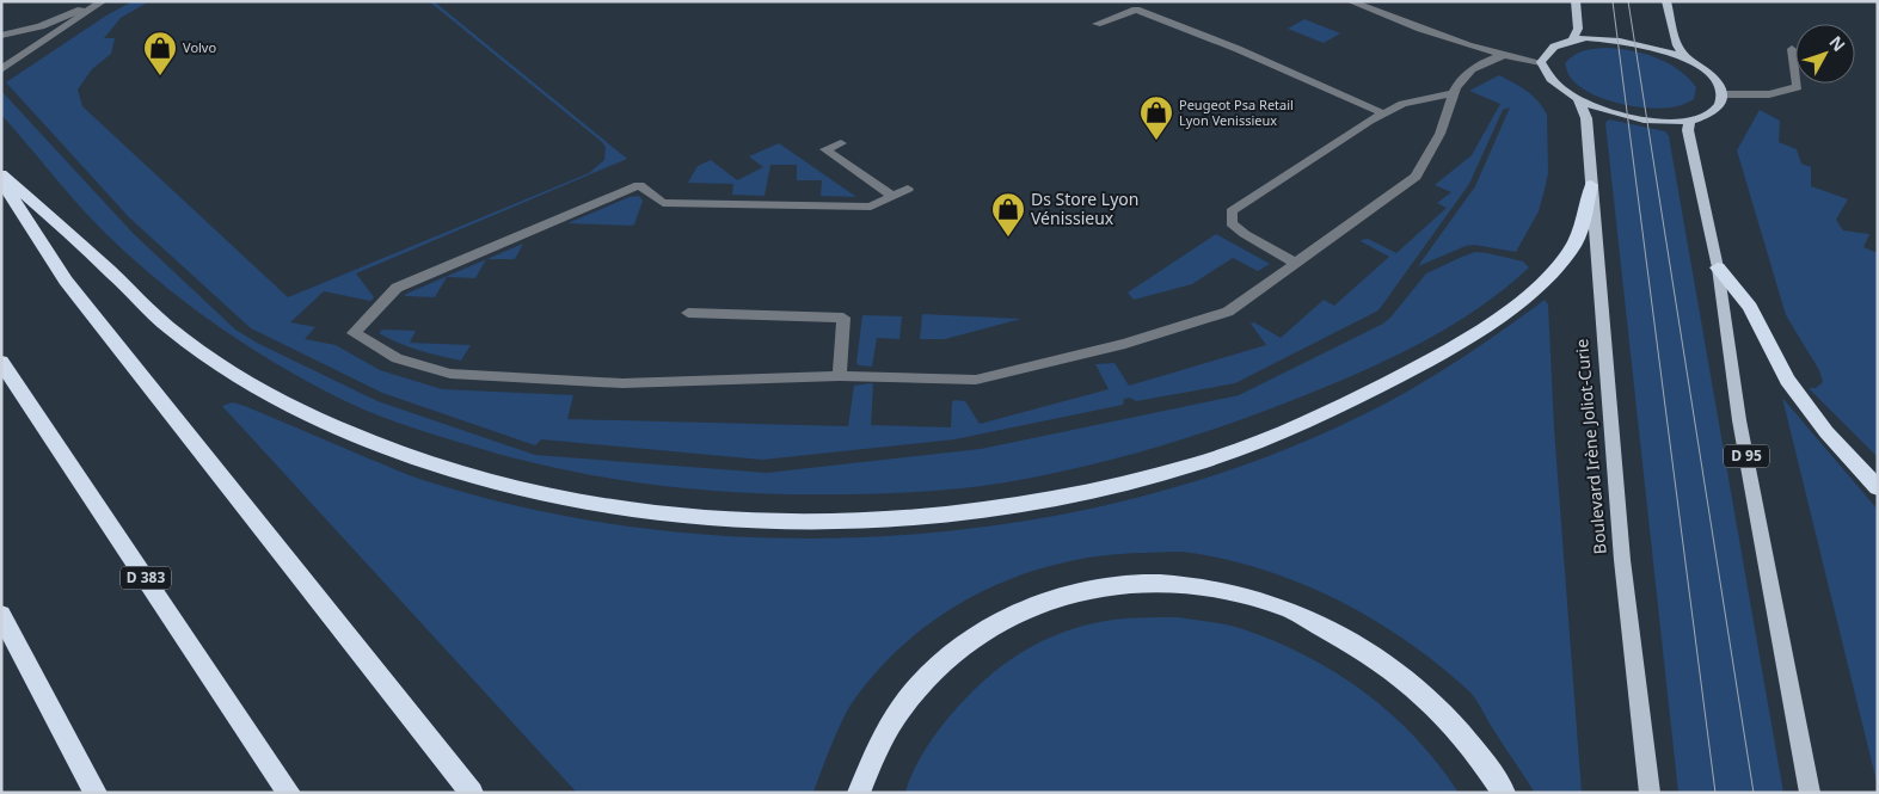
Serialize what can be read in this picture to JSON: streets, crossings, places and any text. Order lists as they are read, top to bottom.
{
  "streets": {
    "highway": ["D 383"],
    "main road": ["Boulevard Irène Joliot-Curie", "D 95"]
  },
  "places": {
    "shop": ["Volvo", "Peugeot Psa Retail Lyon Venissieux", "Ds Store Lyon Vénissieux"]
  },
  "north": "top right"
}
